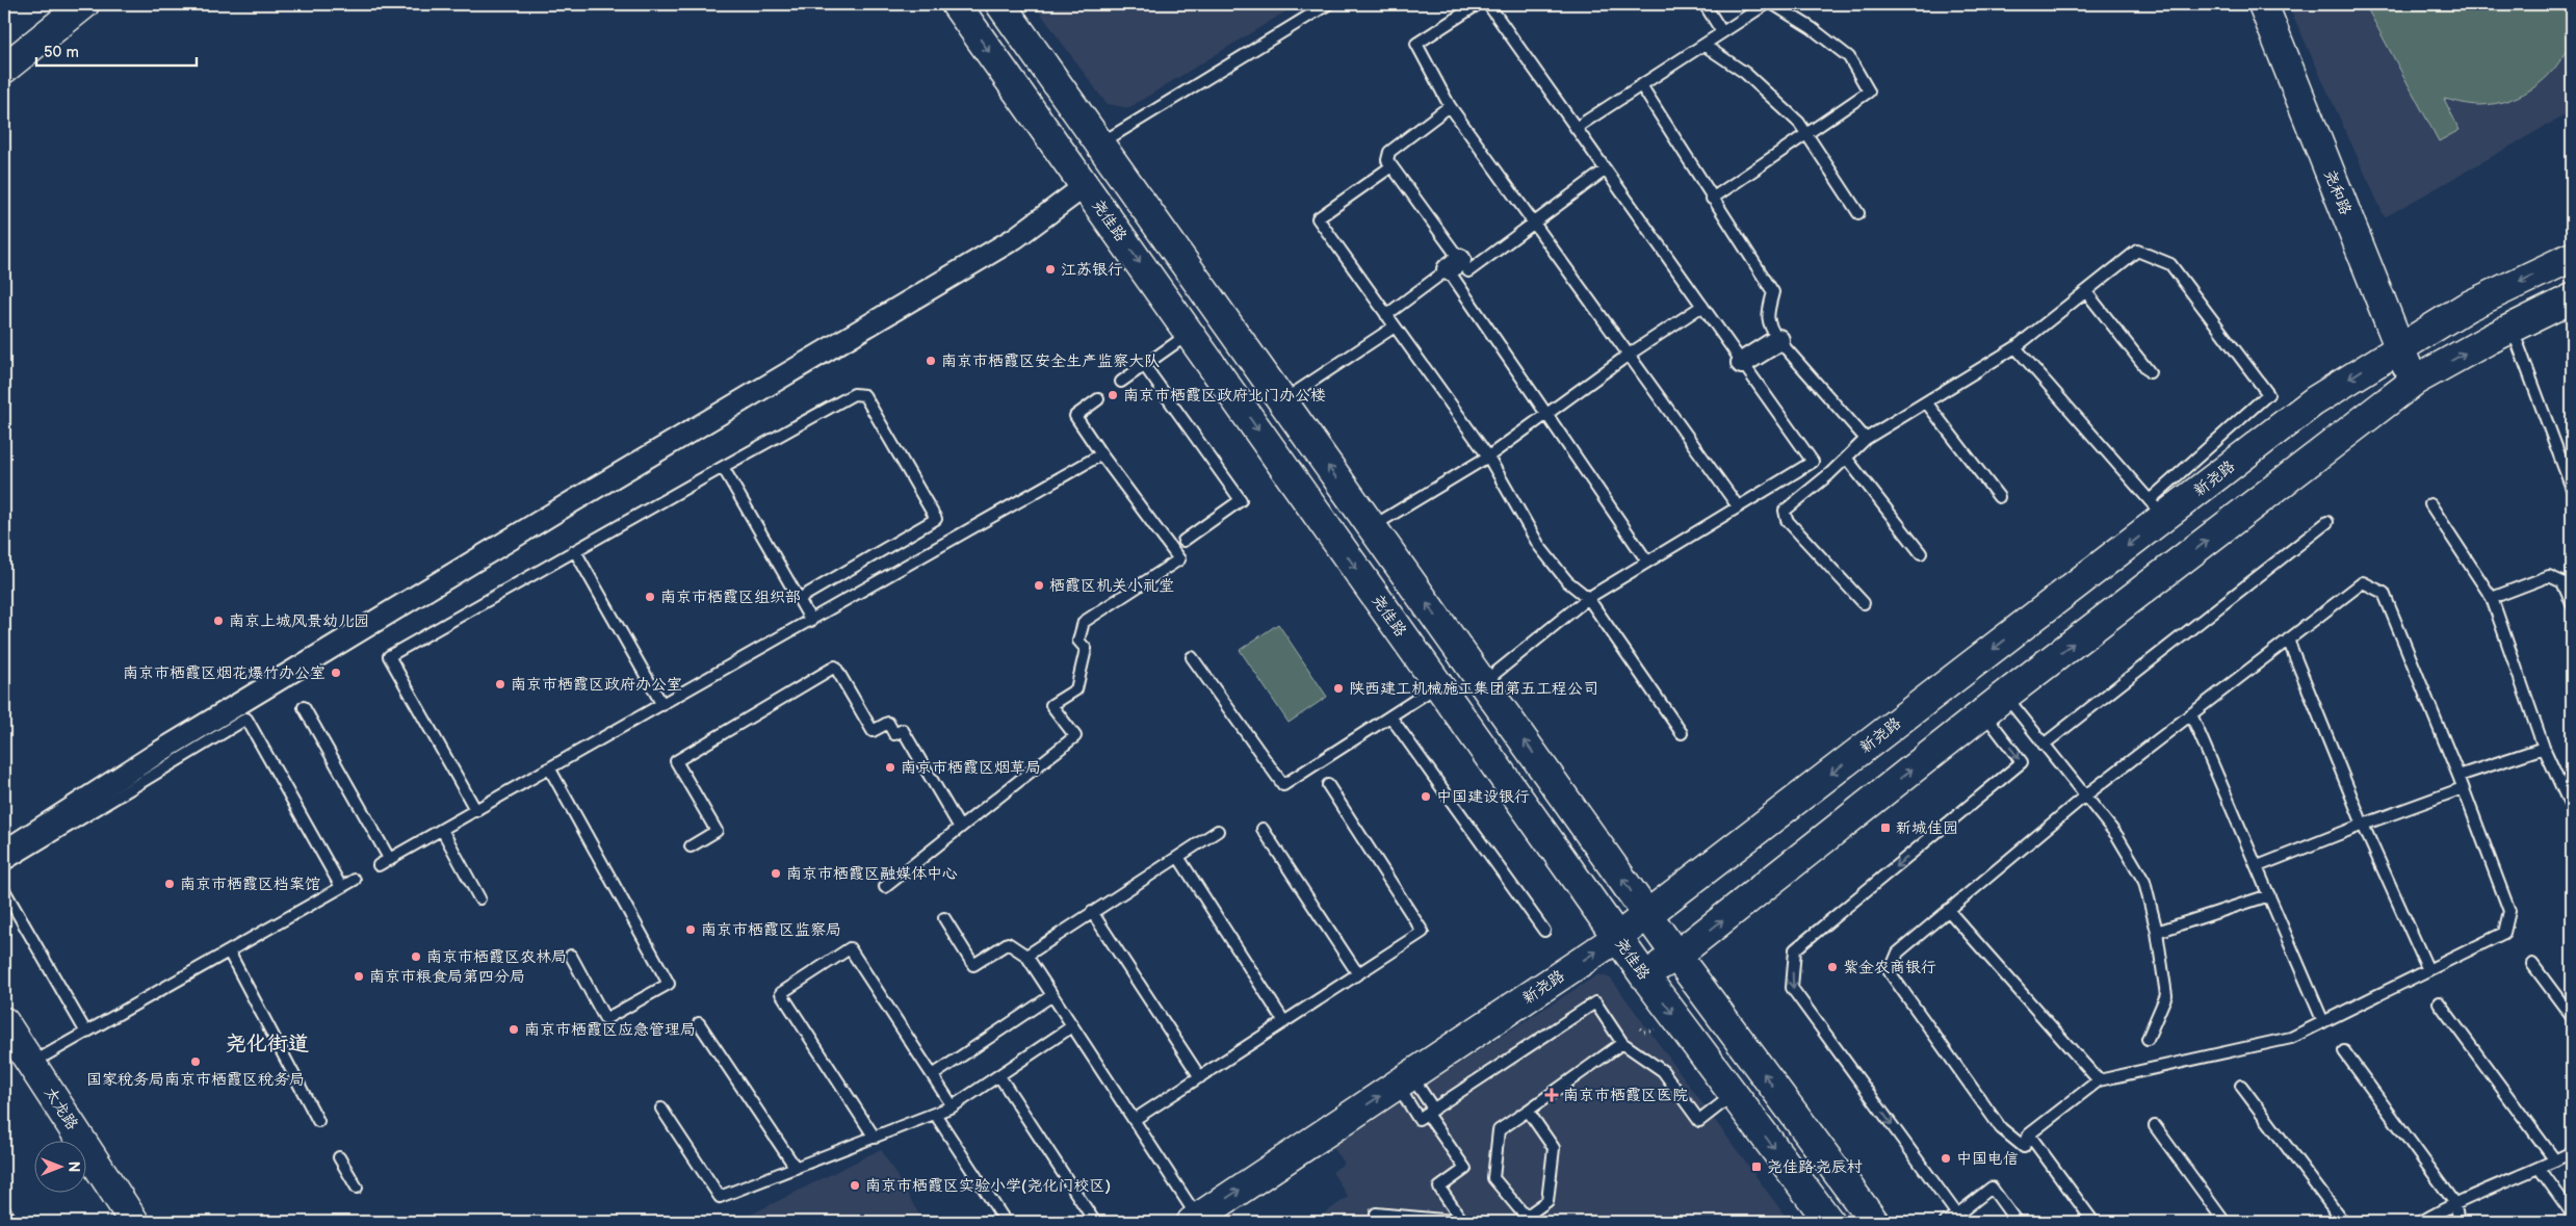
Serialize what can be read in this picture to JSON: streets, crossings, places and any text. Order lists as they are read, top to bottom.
{
  "streets": {
    "main road": [
      "尧和路",
      "尧佳路",
      "新尧路",
      "太龙路"
    ]
  },
  "crossings": [
    ["尧和路", "新尧路"],
    ["尧佳路", "新尧路"]
  ],
  "districts": ["尧化街道"],
  "places": {
    "other": [
      "江苏银行",
      "南京市栖霞区安全生产监察大队",
      "南京市栖霞区政府北门办公楼",
      "栖霞区机关小礼堂",
      "南京市栖霞区组织部",
      "南京上城风景幼儿园",
      "南京市栖霞区烟花爆竹办公室",
      "南京市栖霞区政府办公室",
      "陕西建工机械施工集团第五工程公司",
      "南京市栖霞区烟草局",
      "中国建设银行",
      "南京市栖霞区融媒体中心",
      "南京市栖霞区档案馆",
      "南京市栖霞区监察局",
      "南京市栖霞区农林局",
      "紫金农商银行",
      "南京市粮食局第四分局",
      "南京市栖霞区应急管理局",
      "国家税务局南京市栖霞区税务局",
      "中国电信",
      "南京市栖霞区实验小学(尧化门校区)"
    ],
    "transit": ["新城佳园", "尧佳路·尧辰村"],
    "health": ["南京市栖霞区医院"]
  },
  "scale_bar": "50 m",
  "north": "right"
}
